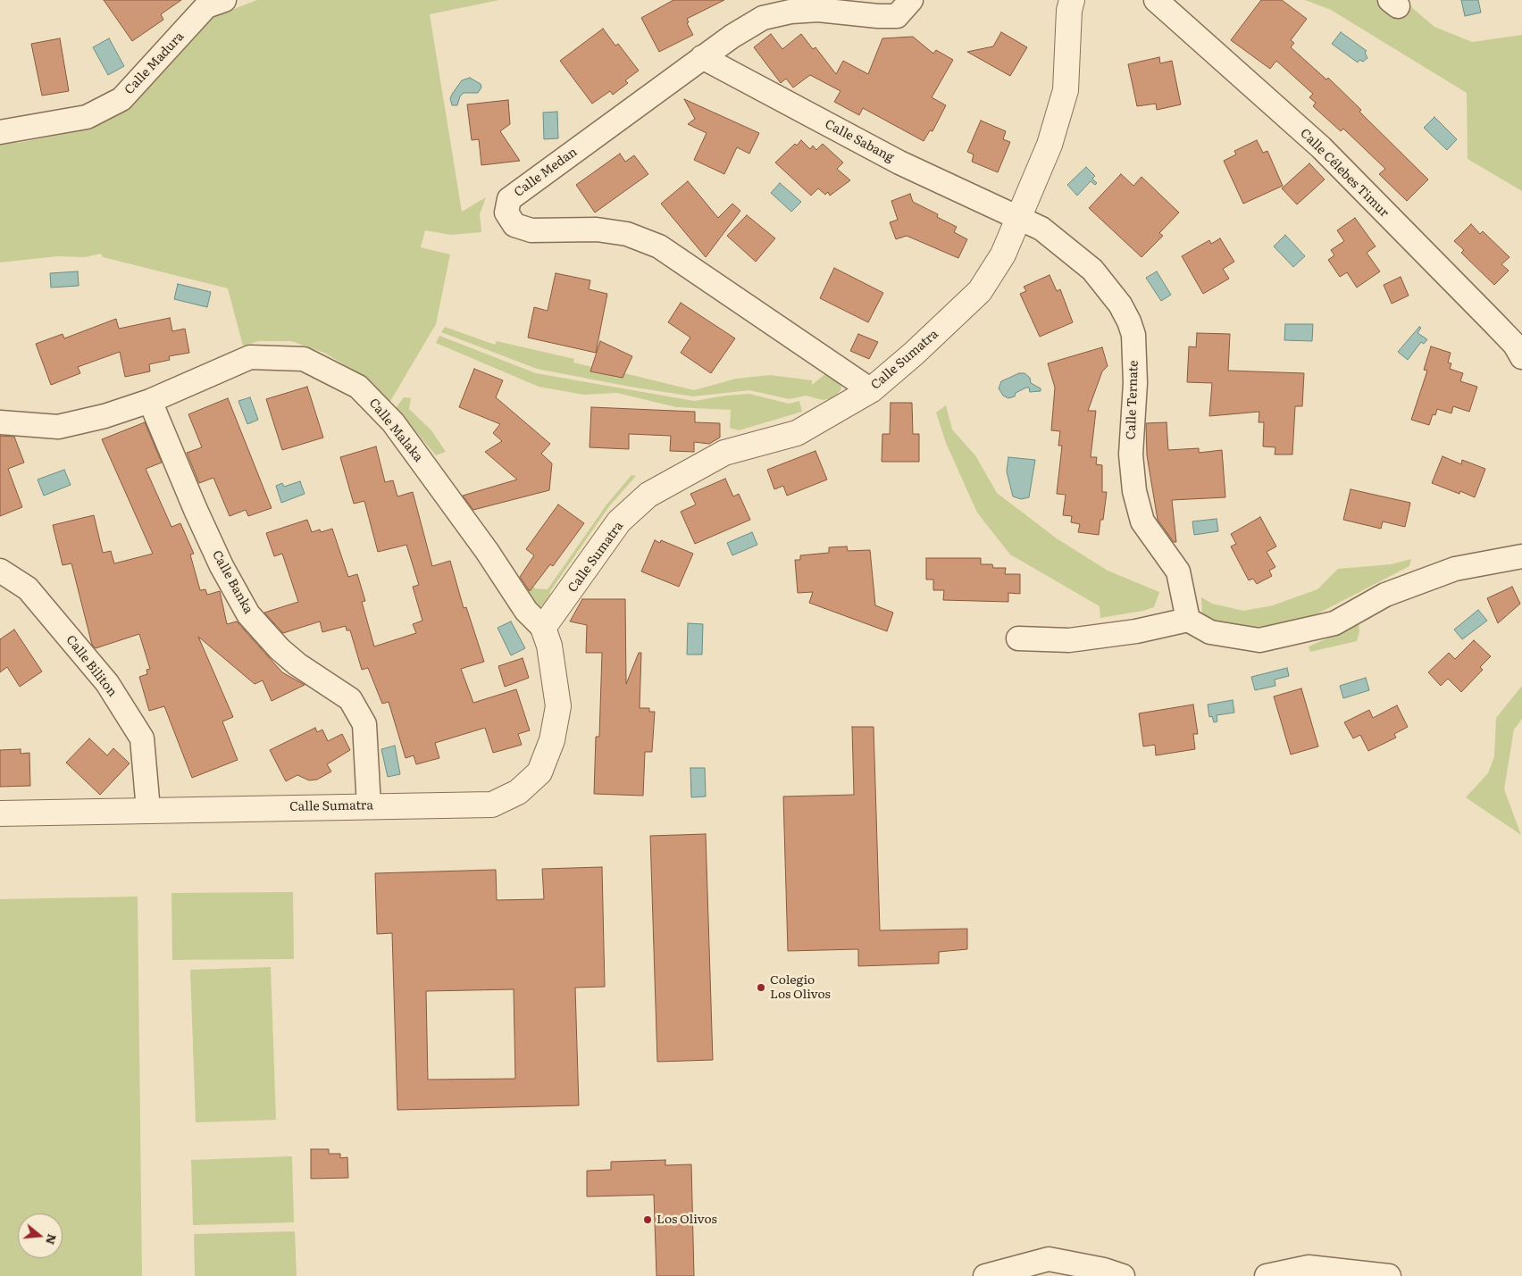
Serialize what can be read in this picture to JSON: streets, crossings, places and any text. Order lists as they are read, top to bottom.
{
  "streets": {
    "street": [
      "Calle Madura",
      "Calle Sabang",
      "Calle Medan",
      "Calle Célebes Timur",
      "Calle Sumatra",
      "Calle Ternate",
      "Calle Malaka",
      "Calle Banka",
      "Calle Biliton"
    ]
  },
  "crossings": [
    ["Calle Sabang", "Calle Medan"],
    ["Calle Sabang", "Calle Sumatra"],
    ["Calle Sabang", "Calle Ternate"],
    ["Calle Medan", "Calle Sumatra"],
    ["Calle Sumatra", "Calle Ternate"],
    ["Calle Sumatra", "Calle Malaka"],
    ["Calle Sumatra", "Calle Banka"],
    ["Calle Sumatra", "Calle Biliton"],
    ["Calle Malaka", "Calle Banka"]
  ],
  "places": ["Colegio Los Olivos", "Los Olivos"],
  "north": "right"
}
